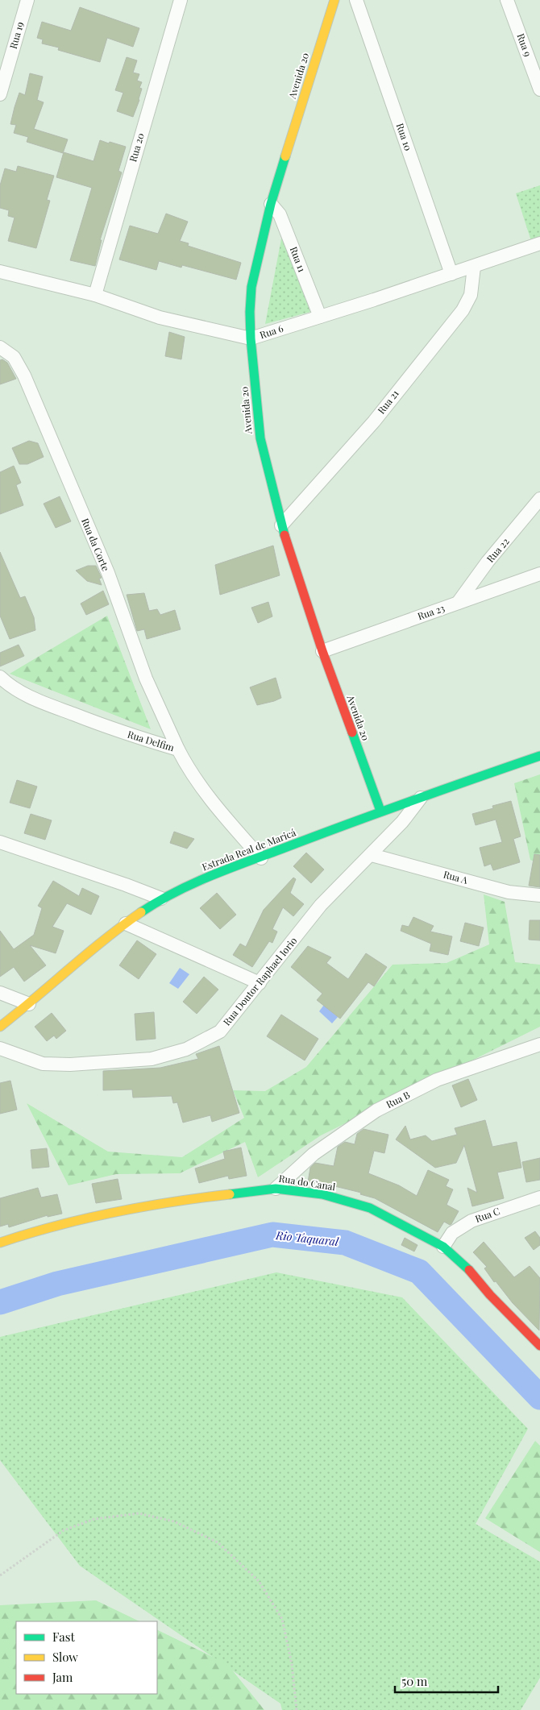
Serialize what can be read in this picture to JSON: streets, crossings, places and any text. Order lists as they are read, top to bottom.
{
  "streets": {
    "street": [
      "Rua 19",
      "Rua 9",
      "Avenida 20",
      "Rua 10",
      "Rua 20",
      "Rua 11",
      "Rua 6",
      "Rua 21",
      "Rua da Corte",
      "Rua 22",
      "Rua 23",
      "Rua Delfim",
      "Estrada Real de Maricá",
      "Rua A",
      "Rua Doutor Raphael Iorio",
      "Rua B",
      "Rua do Canal",
      "Rua C"
    ]
  },
  "crossings": [
    ["Avenida 20", "Rua 11"],
    ["Avenida 20", "Rua 6"],
    ["Avenida 20", "Rua 21"],
    ["Avenida 20", "Rua 23"],
    ["Avenida 20", "Estrada Real de Maricá"],
    ["Rua 10", "Rua 6"],
    ["Rua 20", "Rua 6"],
    ["Rua 11", "Rua 6"],
    ["Rua 6", "Rua 21"],
    ["Rua da Corte", "Rua Delfim"],
    ["Rua 22", "Rua 23"],
    ["Rua Delfim", "Estrada Real de Maricá"],
    ["Estrada Real de Maricá", "Rua Doutor Raphael Iorio"],
    ["Rua A", "Rua Doutor Raphael Iorio"],
    ["Rua B", "Rua do Canal"],
    ["Rua do Canal", "Rua C"]
  ],
  "water": ["Rio Taquaral"],
  "legend": ["Fast", "Slow", "Jam"],
  "scale_bar": "50 m"
}
